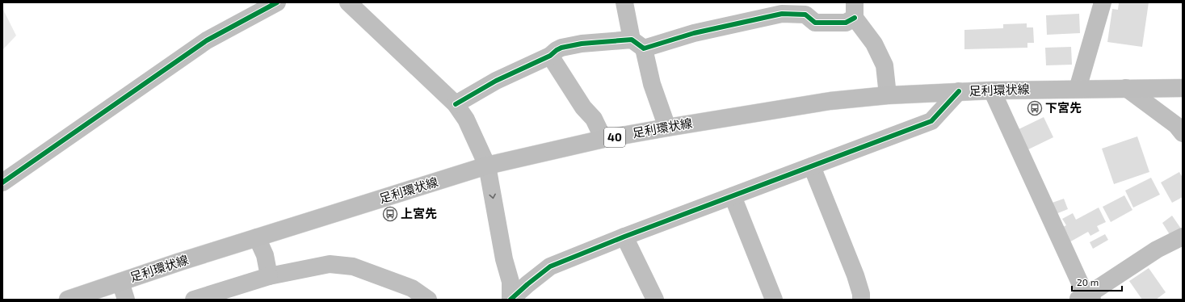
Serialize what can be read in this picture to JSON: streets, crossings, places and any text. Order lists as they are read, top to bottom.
{
  "streets": {
    "main road": ["足利環状線", "40"]
  },
  "places": {
    "bus stop": ["下宮先", "上宮先"]
  },
  "scale_bar": "20 m"
}
